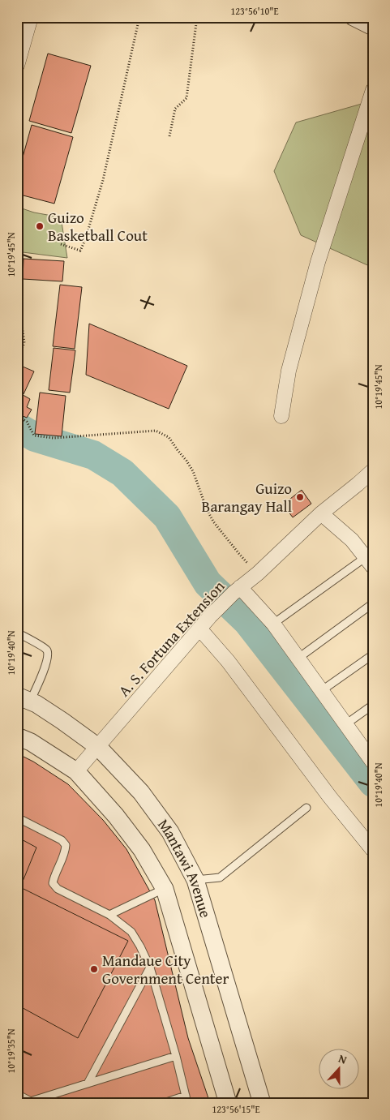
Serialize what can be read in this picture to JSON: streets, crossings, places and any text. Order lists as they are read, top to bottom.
{
  "streets": {
    "street": ["A. S. Fortuna Extension", "Mantawi Avenue"]
  },
  "crossings": [
    ["A. S. Fortuna Extension", "Mantawi Avenue"]
  ],
  "places": ["Guizo Basketball Cout", "Guizo Barangay Hall", "Mandaue City Government Center"],
  "north": "top",
  "coordinates": [
    "123°56'10\"E",
    "10°19'45\"N",
    "10°19'40\"N",
    "10°19'35\"N",
    "123°56'15\"E"
  ]
}
